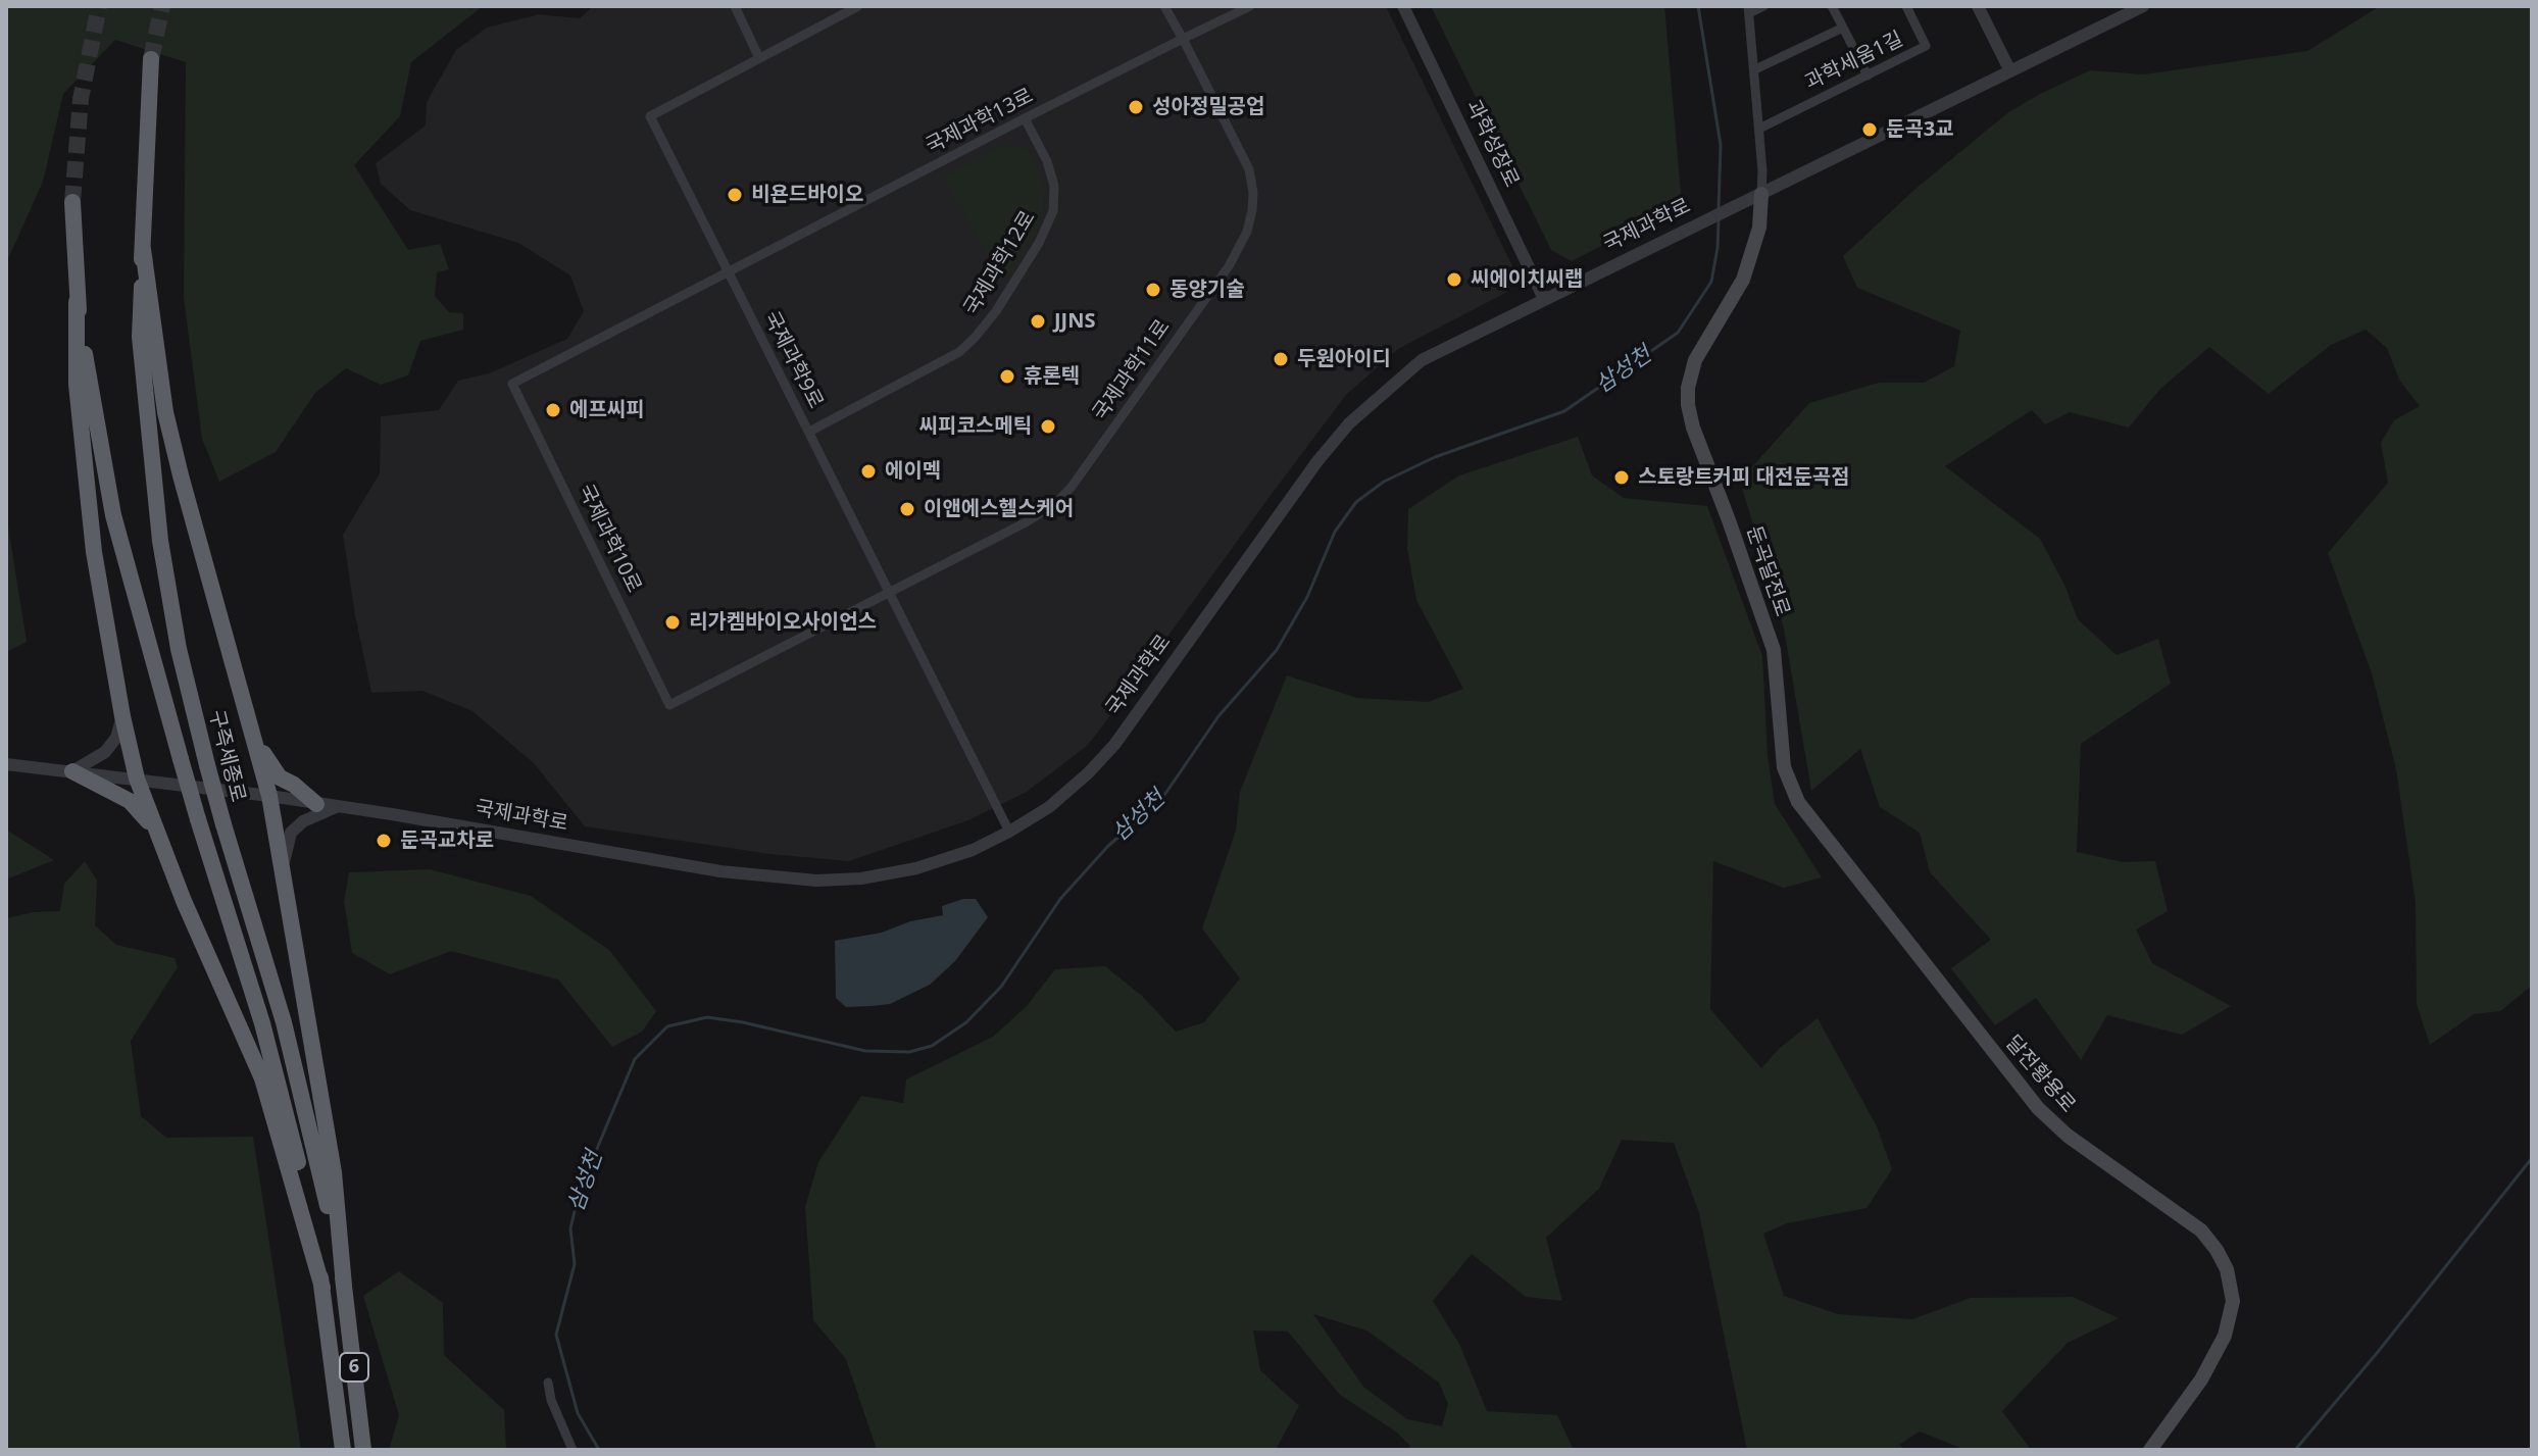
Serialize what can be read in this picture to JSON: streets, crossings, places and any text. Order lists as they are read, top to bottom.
{
  "streets": {
    "highway": ["구즉세종로", "6"],
    "main road": ["둔곡달전로", "달전황용로"],
    "street": [
      "과학세움1길",
      "국제과학13로",
      "과학성장로",
      "국제과학로",
      "국제과학12로",
      "국제과학9로",
      "국제과학11로",
      "국제과학10로"
    ]
  },
  "crossings": [
    ["국제과학13로", "국제과학12로"],
    ["국제과학13로", "국제과학9로"],
    ["국제과학13로", "국제과학11로"],
    ["국제과학13로", "국제과학10로"],
    ["과학성장로", "국제과학로"],
    ["국제과학로", "국제과학9로"],
    ["국제과학로", "둔곡달전로"],
    ["국제과학12로", "국제과학9로"],
    ["국제과학9로", "국제과학11로"],
    ["국제과학9로", "국제과학10로"],
    ["국제과학11로", "국제과학10로"],
    ["둔곡달전로", "달전황용로"]
  ],
  "water": ["삼성천"],
  "places": [
    "성아정밀공업",
    "둔곡3교",
    "비욘드바이오",
    "씨에이치씨랩",
    "동양기술",
    "JJNS",
    "두원아이디",
    "휴론텍",
    "에프씨피",
    "씨피코스메틱",
    "에이멕",
    "스토랑트커피 대전둔곡점",
    "이앤에스헬스케어",
    "리가켐바이오사이언스",
    "둔곡교차로"
  ]
}
